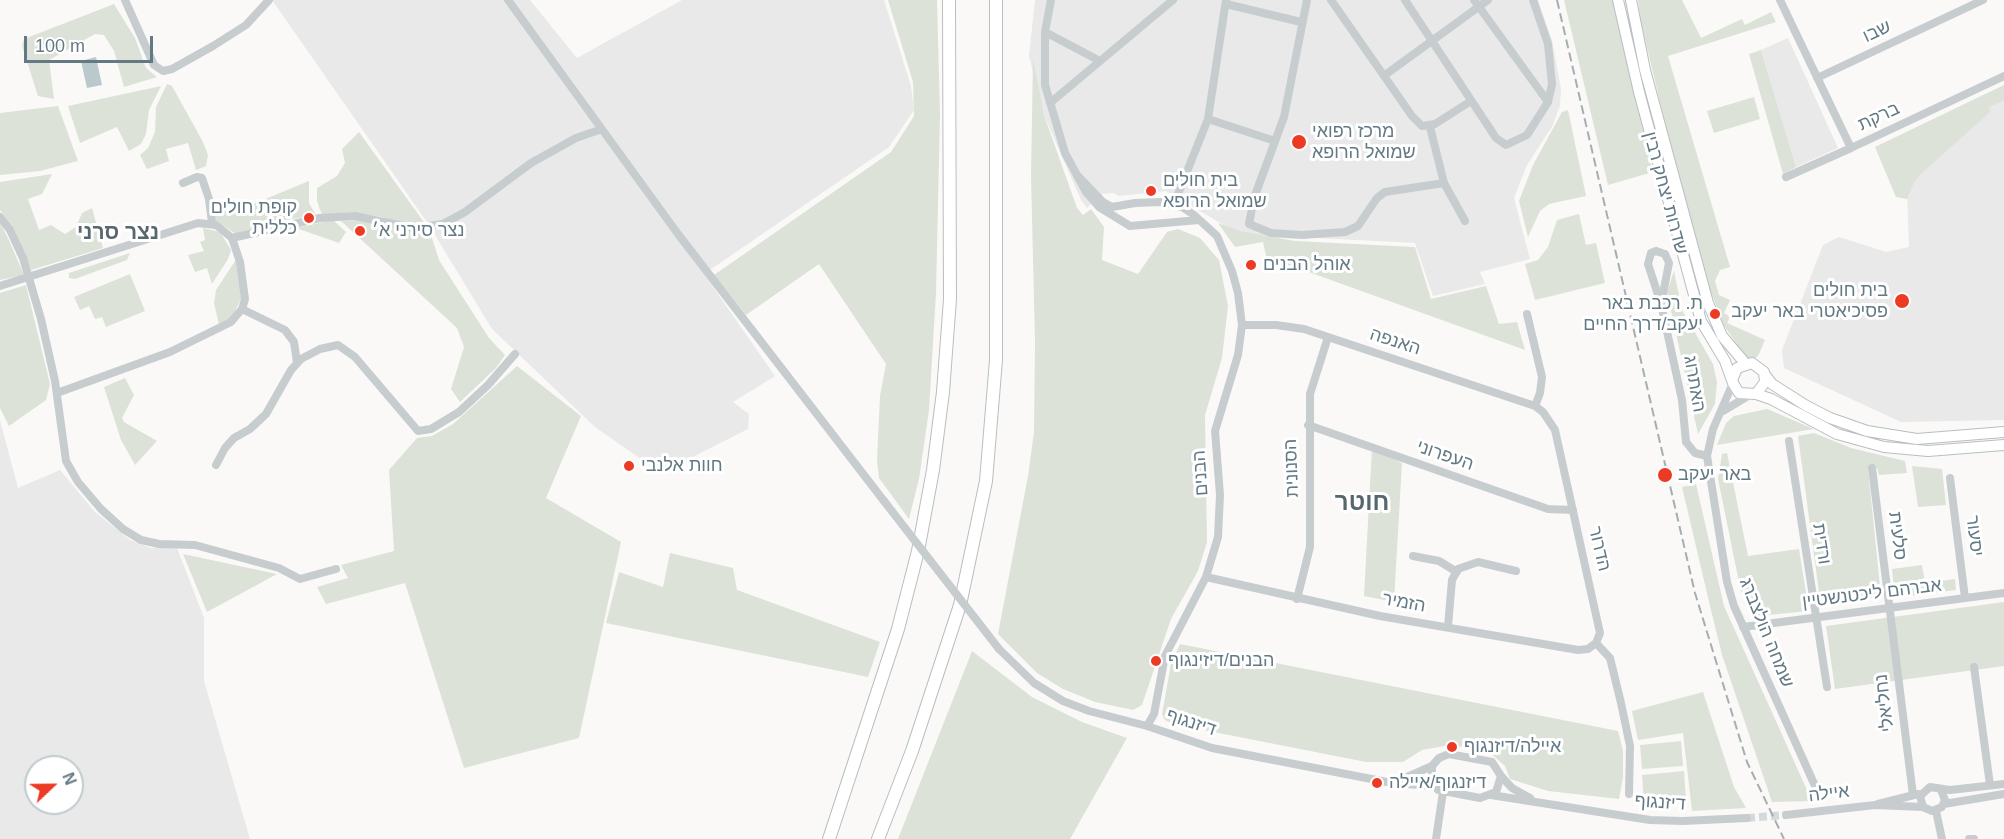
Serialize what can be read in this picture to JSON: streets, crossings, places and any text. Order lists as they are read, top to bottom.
{
  "streets": {
    "main road": ["שדרות יצחק רבין"],
    "street": [
      "שבו",
      "ברקת",
      "האנפה",
      "האתרוג",
      "העפרוני",
      "הסנונית",
      "הבנים",
      "סלעית",
      "יסעור",
      "ורדית",
      "הדרור",
      "אברהם ליכטנשטיין",
      "הזמיר",
      "שמחה הולצברג",
      "נחליאלי",
      "דיזנגוף",
      "איילה"
    ]
  },
  "crossings": [
    ["שבו", "ברקת"],
    ["שדרות יצחק רבין", "שמחה הולצברג"],
    ["האנפה", "הסנונית"],
    ["האנפה", "הבנים"],
    ["האנפה", "הדרור"],
    ["האתרוג", "שמחה הולצברג"],
    ["העפרוני", "הסנונית"],
    ["העפרוני", "הדרור"],
    ["הסנונית", "הזמיר"],
    ["הבנים", "הזמיר"],
    ["הבנים", "דיזנגוף"],
    ["סלעית", "אברהם ליכטנשטיין"],
    ["סלעית", "נחליאלי"],
    ["יסעור", "אברהם ליכטנשטיין"],
    ["ורדית", "אברהם ליכטנשטיין"],
    ["הדרור", "הזמיר"],
    ["אברהם ליכטנשטיין", "שמחה הולצברג"],
    ["אברהם ליכטנשטיין", "נחליאלי"],
    ["נחליאלי", "איילה"]
  ],
  "districts": ["נצר סרני", "חוטר"],
  "places": [
    "מרכז רפואי שמואל הרופא",
    "בית חולים שמואל הרופא",
    "קופת חולים כללית",
    "נצר סירני א׳",
    "אוהל הבנים",
    "בית חולים פסיכיאטרי באר יעקב",
    "ת. רכבת באר יעקב/דרך החיים",
    "חוות אלנבי",
    "באר יעקב",
    "הבנים/דיזינגוף",
    "איילה/דיזנגוף",
    "דיזנגוף/איילה"
  ],
  "scale_bar": "100 m",
  "north": "right"
}
